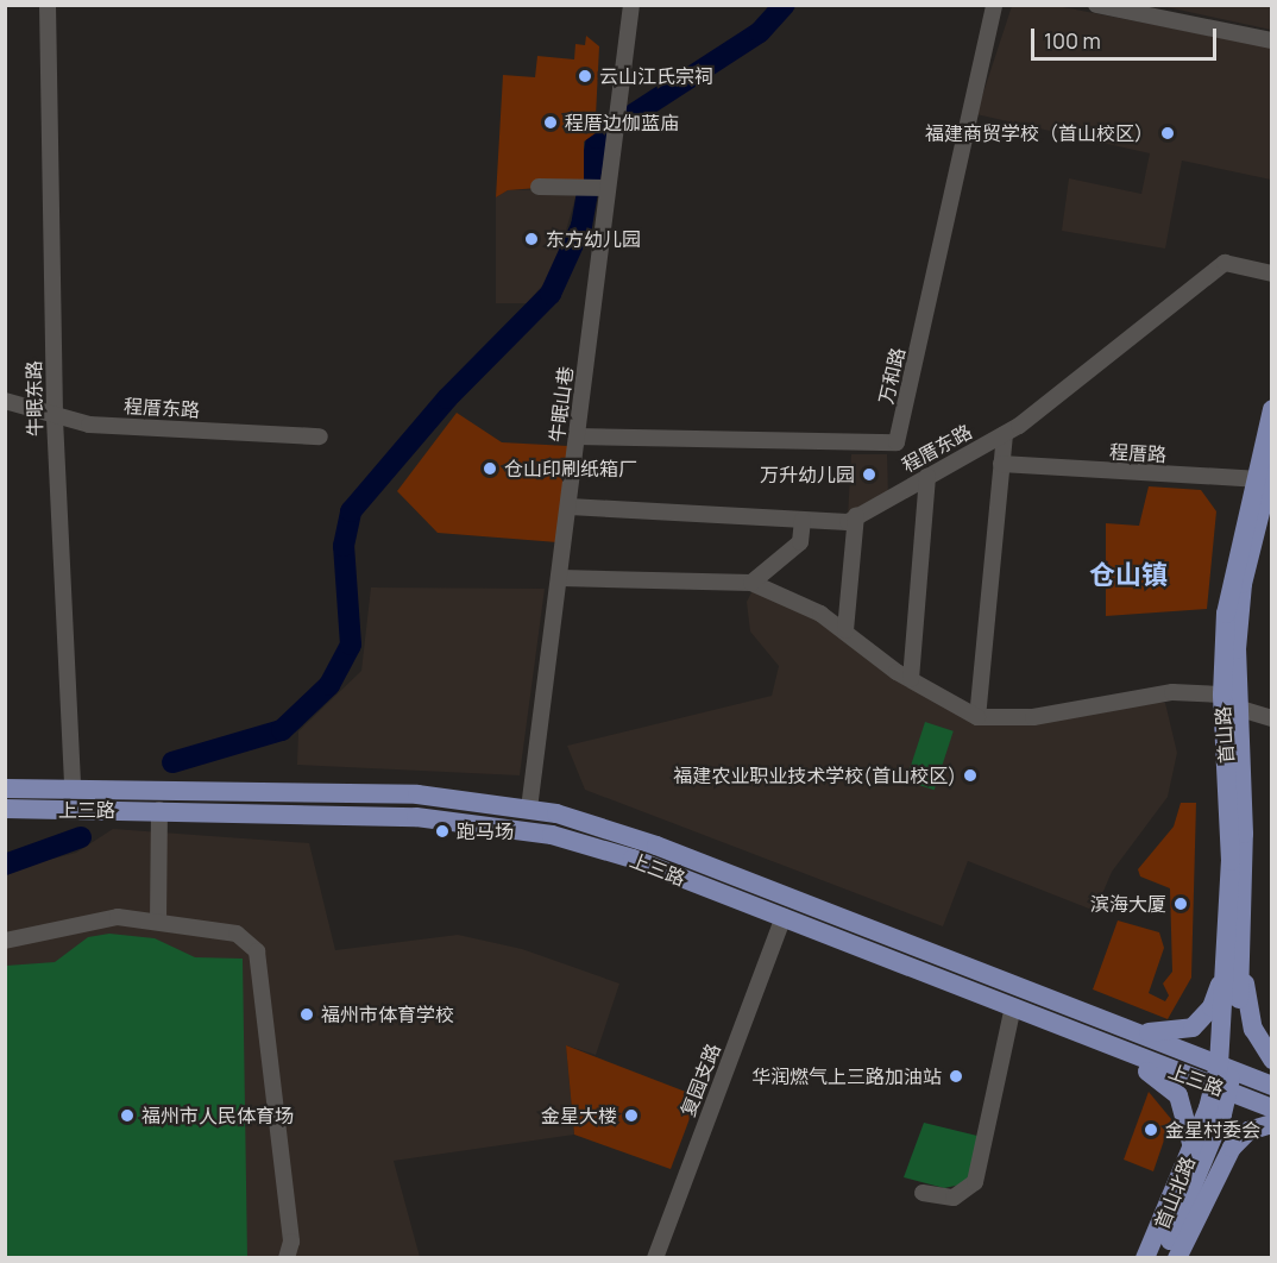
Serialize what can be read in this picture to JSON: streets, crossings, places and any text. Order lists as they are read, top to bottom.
{
  "streets": {
    "main road": ["首山路", "上三路", "首山北路"],
    "street": [
      "万和路",
      "牛眠东路",
      "牛眠山巷",
      "程厝东路",
      "程厝路",
      "复园支路"
    ]
  },
  "crossings": [
    ["万和路", "牛眠山巷"],
    ["牛眠东路", "程厝东路"],
    ["牛眠东路", "上三路"],
    ["牛眠山巷", "程厝东路"],
    ["牛眠山巷", "上三路"],
    ["程厝路", "首山路"],
    ["首山路", "上三路"],
    ["上三路", "复园支路"],
    ["上三路", "首山北路"]
  ],
  "districts": ["仓山镇"],
  "places": [
    "云山江氏宗祠",
    "程厝边伽蓝庙",
    "福建商贸学校（首山校区）",
    "东方幼儿园",
    "仓山印刷纸箱厂",
    "万升幼儿园",
    "福建农业职业技术学校(首山校区)",
    "跑马场",
    "滨海大厦",
    "福州市体育学校",
    "华润燃气上三路加油站",
    "福州市人民体育场",
    "金星大楼",
    "金星村委会"
  ],
  "scale_bar": "100 m"
}
